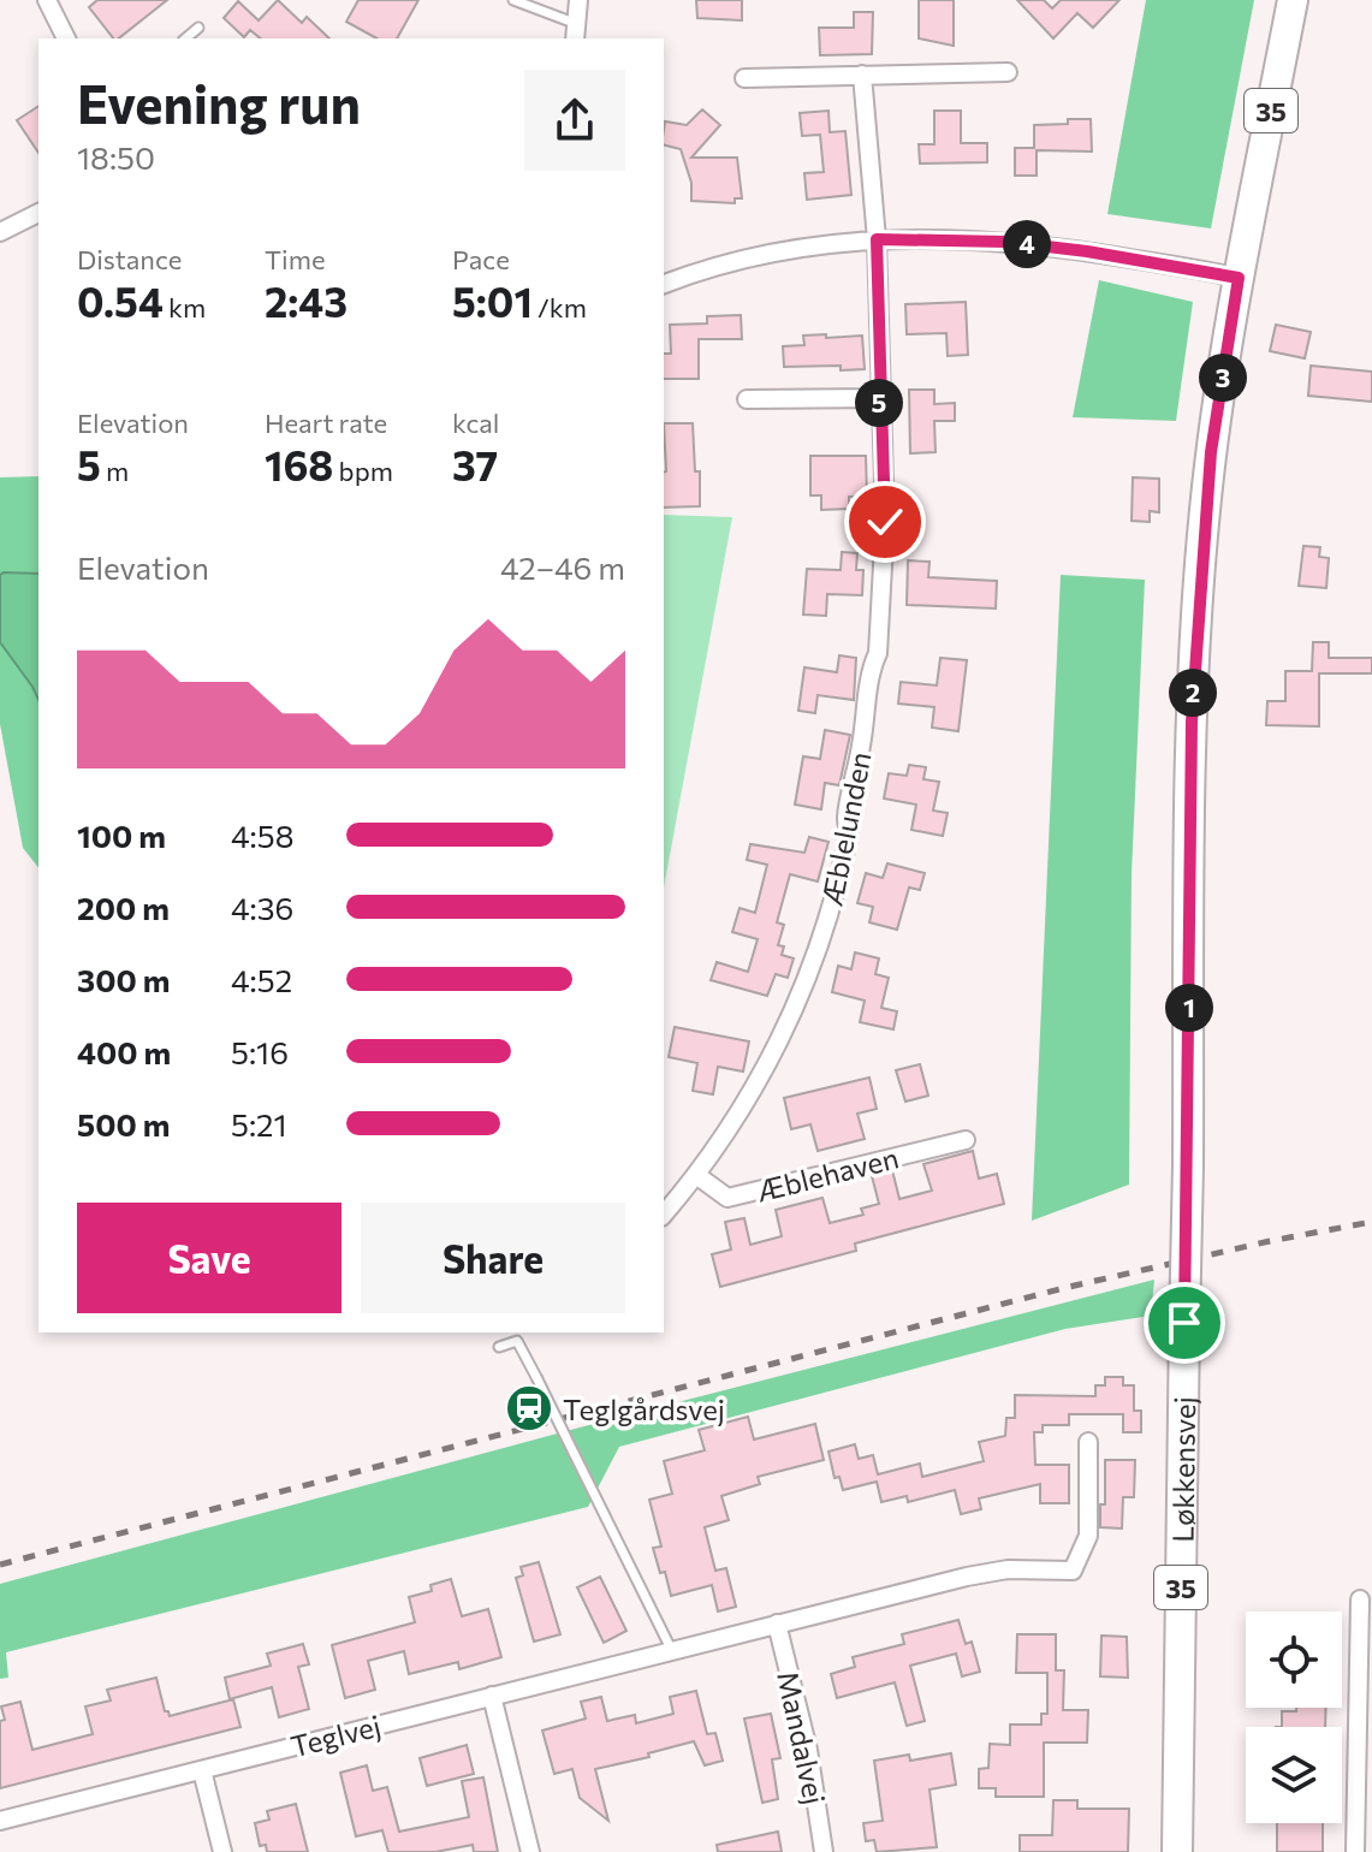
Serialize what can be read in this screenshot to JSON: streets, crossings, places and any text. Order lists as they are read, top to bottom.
{
  "streets": {
    "main road": ["35", "Løkkensvej"],
    "street": [
      "Æblelunden",
      "Æblehaven",
      "Teglvej",
      "Mandalvej"
    ]
  },
  "crossings": [
    ["Æblelunden", "Æblehaven"],
    ["Teglvej", "Mandalvej"]
  ],
  "places": {
    "station": ["Teglgårdsvej"]
  },
  "page": {
    "heading": ["Evening run", "18:50"],
    "stats": [
      ["Distance", "0.54 km"],
      ["Time", "2:43"],
      ["Pace", "5:01 /km"],
      ["Elevation", "5 m"],
      ["Heart rate", "168 bpm"],
      ["kcal", "37"]
    ],
    "pins": [
      "4",
      "3",
      "5",
      "2",
      "1"
    ],
    "chart": ["Elevation", "42–46 m"],
    "list": [
      {
        "name": "100 m",
        "note": "4:58"
      },
      {
        "name": "200 m",
        "note": "4:36"
      },
      {
        "name": "300 m",
        "note": "4:52"
      },
      {
        "name": "400 m",
        "note": "5:16"
      },
      {
        "name": "500 m",
        "note": "5:21"
      }
    ],
    "buttons": ["Save", "Share"]
  }
}
